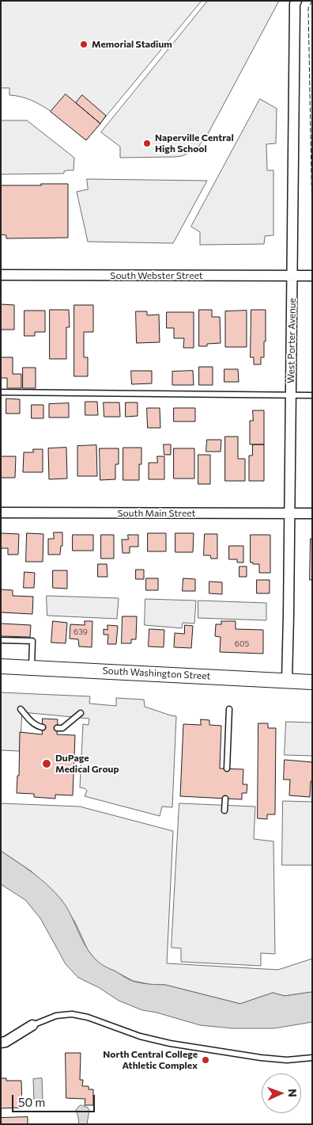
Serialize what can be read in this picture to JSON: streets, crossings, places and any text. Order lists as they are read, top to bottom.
{
  "streets": {
    "main road": ["South Washington Street"],
    "street": ["South Webster Street", "West Porter Avenue", "South Main Street"]
  },
  "crossings": [
    ["South Webster Street", "West Porter Avenue"],
    ["West Porter Avenue", "South Main Street"],
    ["West Porter Avenue", "South Washington Street"]
  ],
  "places": [
    "Memorial Stadium",
    "Naperville Central High School",
    "DuPage Medical Group",
    "North Central College Athletic Complex"
  ],
  "house_numbers": ["639", "605"],
  "scale_bar": "50 m",
  "north": "right"
}
